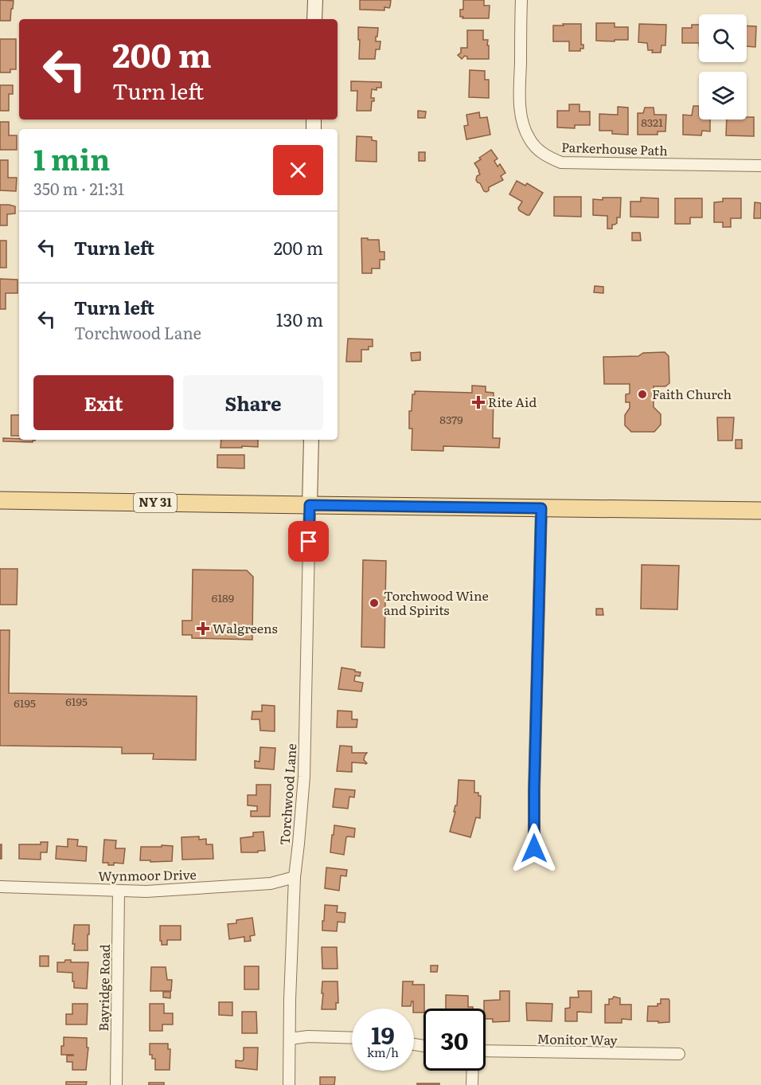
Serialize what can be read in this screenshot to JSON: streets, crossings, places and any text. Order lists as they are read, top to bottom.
{
  "streets": {
    "main road": ["NY 31"],
    "street": [
      "Parkerhouse Path",
      "Torchwood Lane",
      "Wynmoor Drive",
      "Bayridge Road",
      "Monitor Way"
    ]
  },
  "crossings": [
    ["NY 31", "Torchwood Lane"],
    ["Torchwood Lane", "Wynmoor Drive"],
    ["Wynmoor Drive", "Bayridge Road"]
  ],
  "places": {
    "other": ["Faith Church", "Torchwood Wine and Spirits"],
    "health": ["Rite Aid", "Walgreens"]
  },
  "house_numbers": [
    "8321",
    "8379",
    "6189",
    "6195",
    "6195"
  ],
  "page": {
    "turn": ["200 m", "Turn left"],
    "heading": ["1 min", "350 m · 21:31"],
    "list": [
      {
        "name": "Turn left",
        "value": "200 m"
      },
      {
        "name": "Turn left",
        "note": "Torchwood Lane",
        "value": "130 m"
      }
    ],
    "buttons": ["Exit", "Share"],
    "speed": "19 km/h",
    "limit": "30"
  }
}
